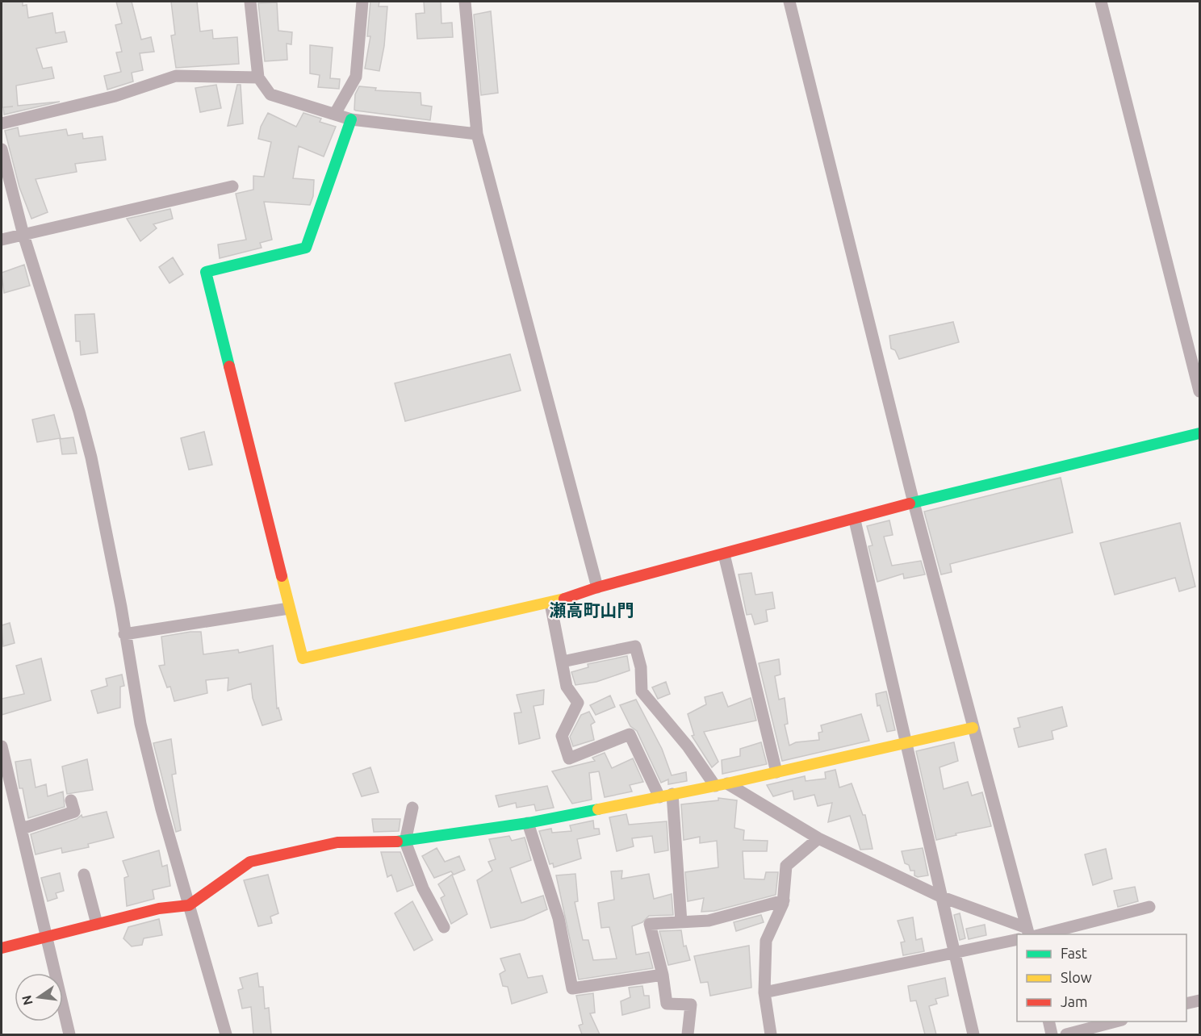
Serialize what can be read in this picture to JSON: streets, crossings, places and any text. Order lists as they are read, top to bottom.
{
  "districts": ["瀬高町山門"],
  "legend": ["Fast", "Slow", "Jam"],
  "north": "left"
}
